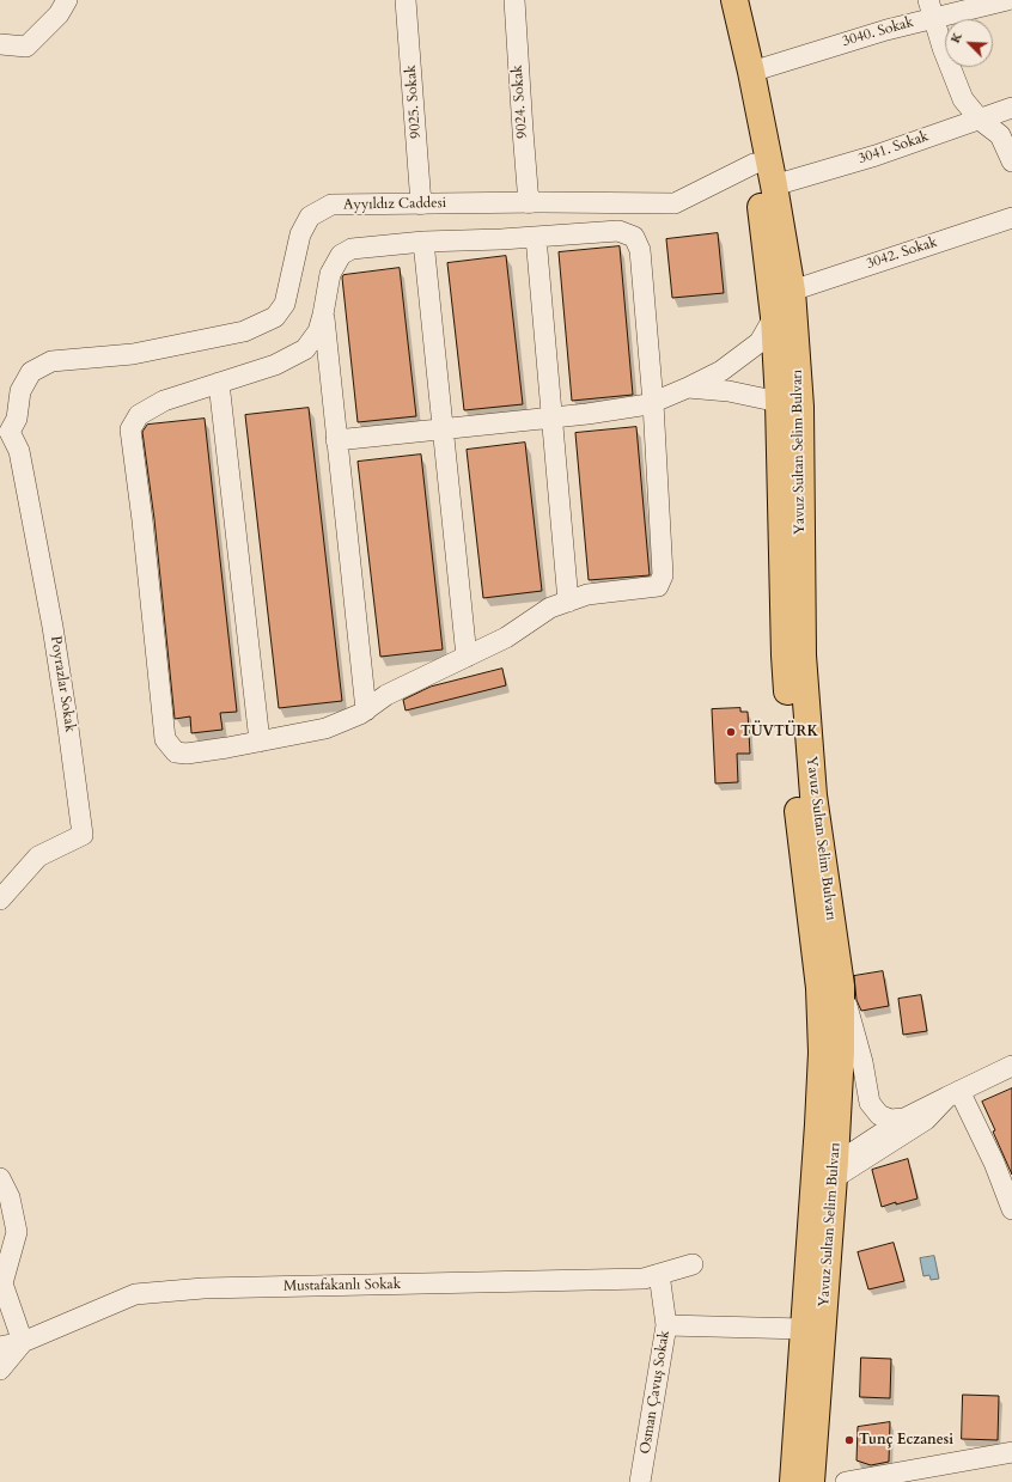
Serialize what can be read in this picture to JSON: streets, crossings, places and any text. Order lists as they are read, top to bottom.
{
  "streets": {
    "main road": ["Yavuz Sultan Selim Bulvarı"],
    "street": [
      "3040. Sokak",
      "9025. Sokak",
      "9024. Sokak",
      "3041. Sokak",
      "Ayyıldız Caddesi",
      "3042. Sokak",
      "Poyrazlar Sokak",
      "Mustafakanlı Sokak",
      "Osman Çavuş Sokak"
    ]
  },
  "crossings": [
    ["3040. Sokak", "Yavuz Sultan Selim Bulvarı"],
    ["9025. Sokak", "Ayyıldız Caddesi"],
    ["9024. Sokak", "Ayyıldız Caddesi"],
    ["3041. Sokak", "Yavuz Sultan Selim Bulvarı"],
    ["Ayyıldız Caddesi", "Yavuz Sultan Selim Bulvarı"],
    ["Ayyıldız Caddesi", "Poyrazlar Sokak"],
    ["3042. Sokak", "Yavuz Sultan Selim Bulvarı"],
    ["Mustafakanlı Sokak", "Osman Çavuş Sokak"]
  ],
  "places": ["TÜVTÜRK", "Tunç Eczanesi"],
  "north": "top left"
}
